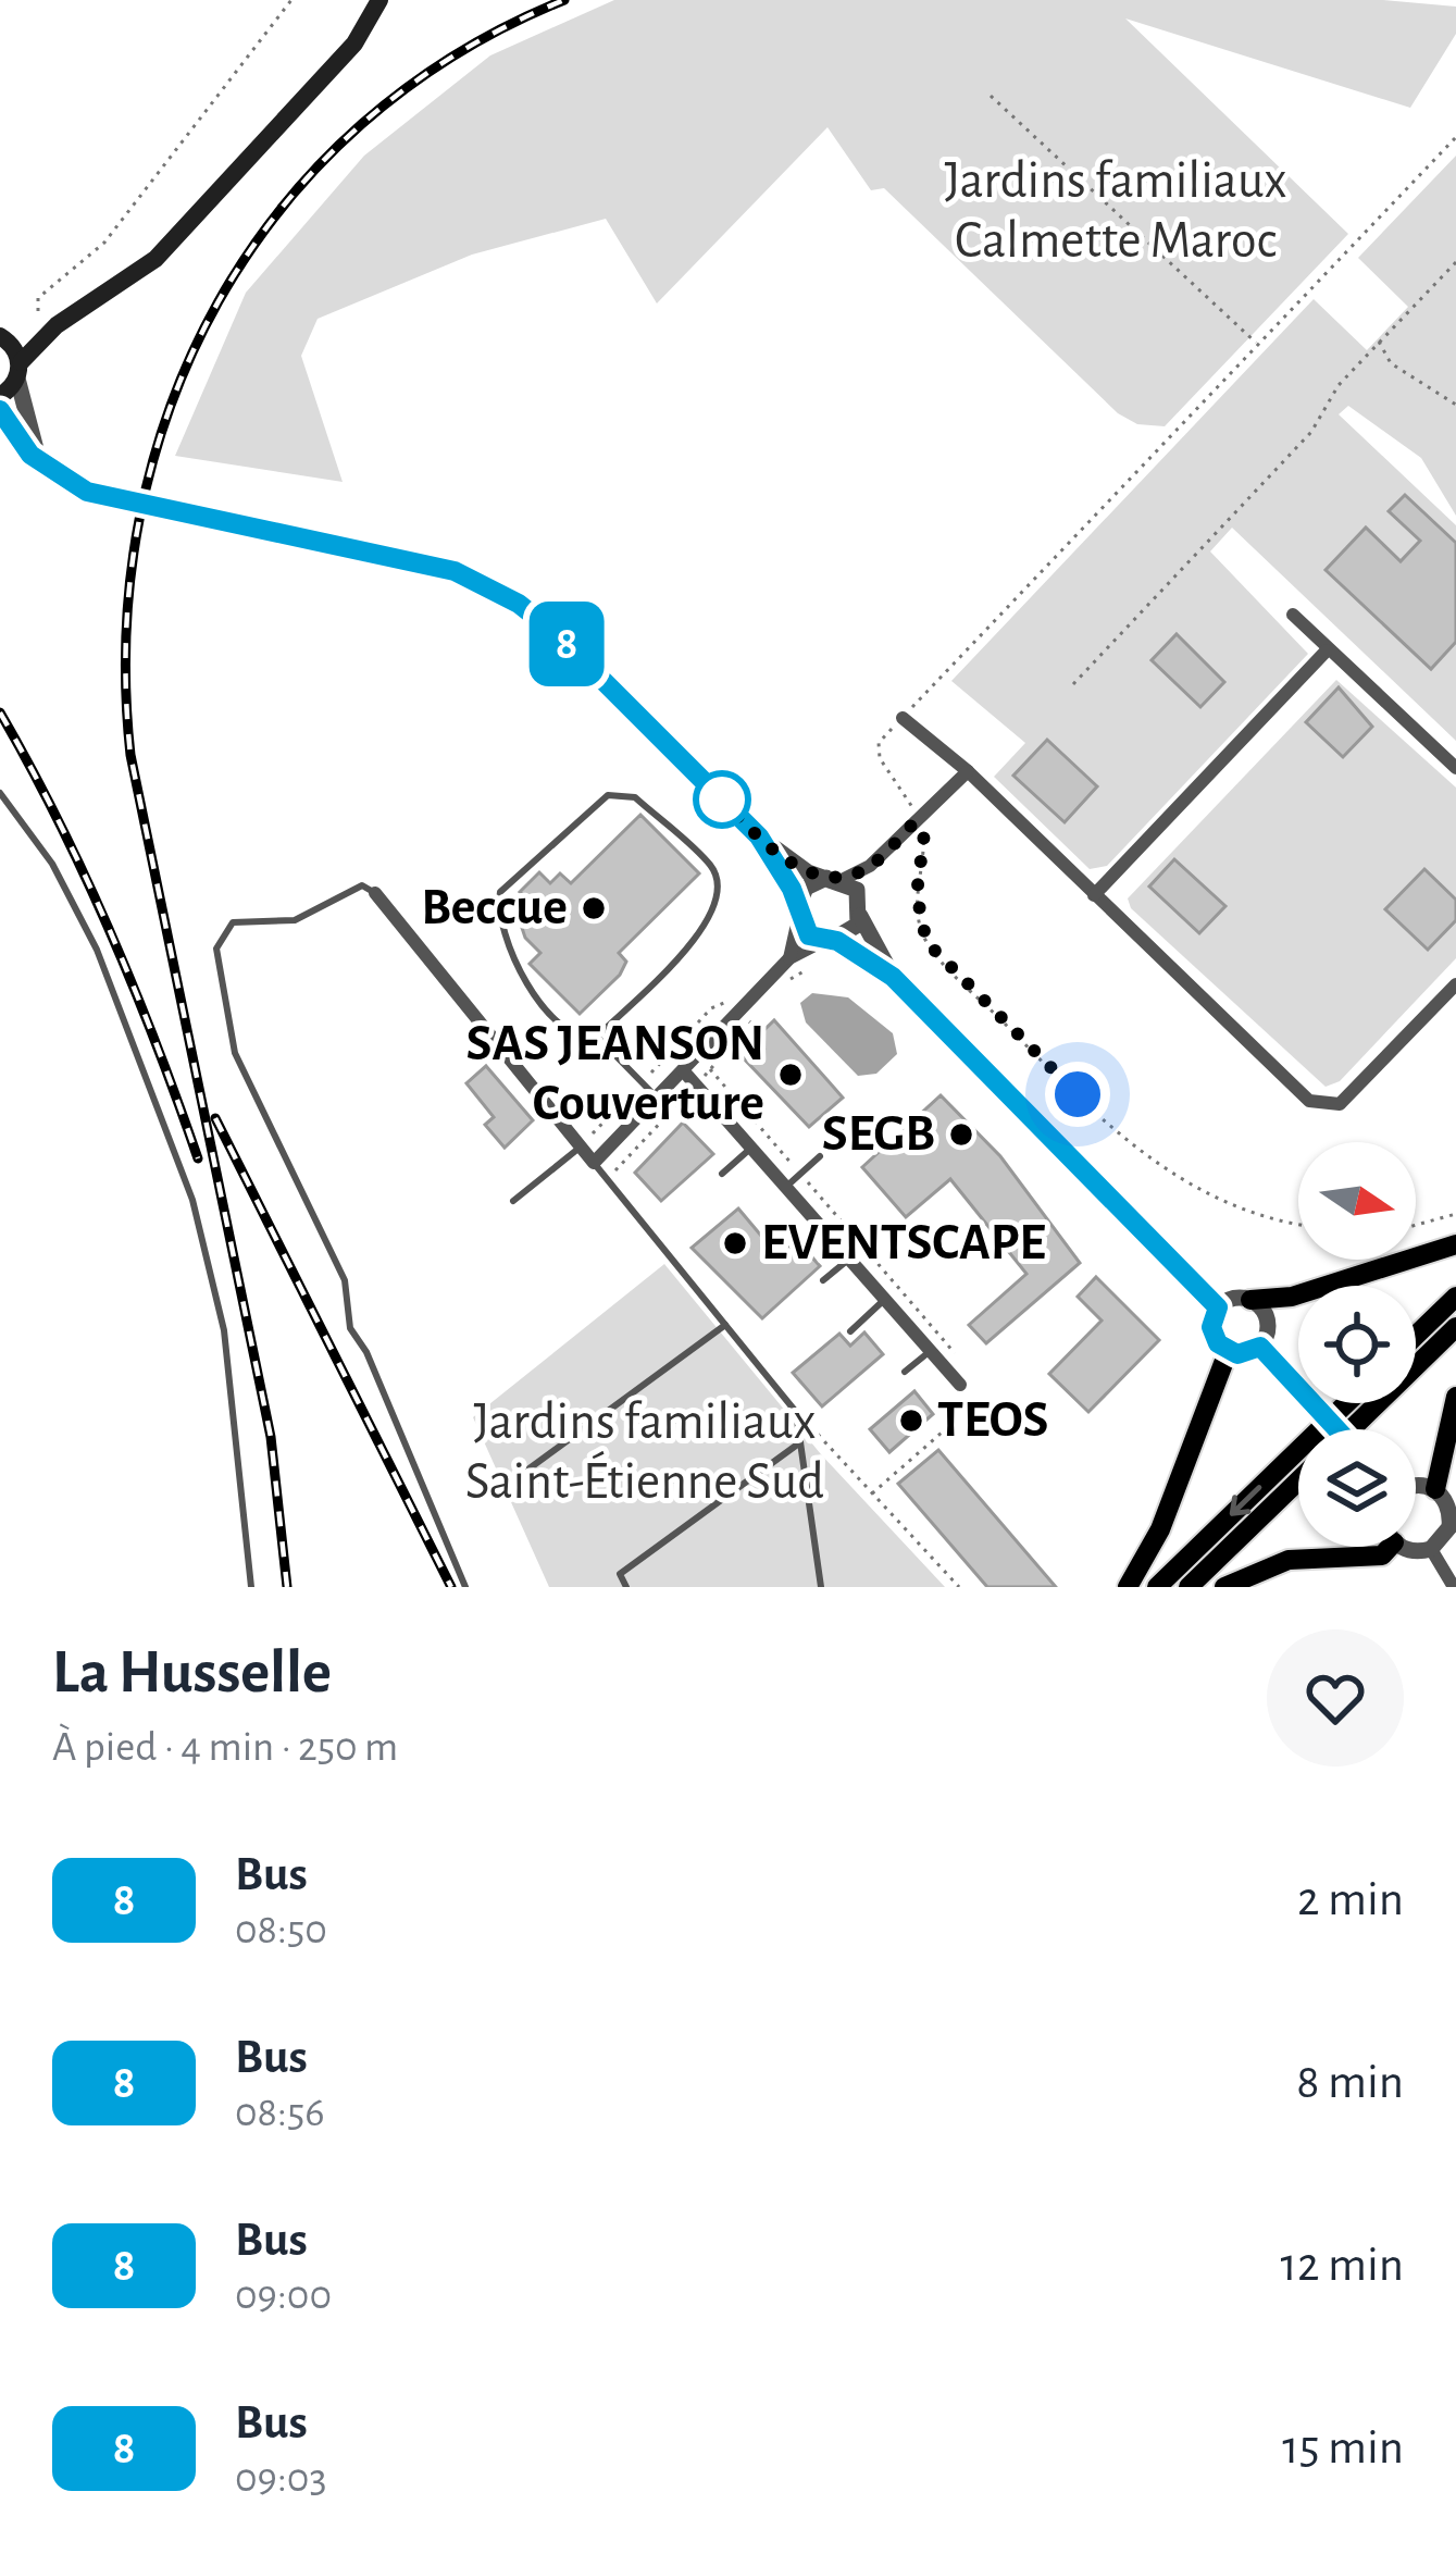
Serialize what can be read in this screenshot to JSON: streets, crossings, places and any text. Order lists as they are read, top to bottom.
{
  "parks": ["Jardins familiaux Calmette Maroc", "Jardins familiaux Saint-Étienne Sud"],
  "places": [
    "Beccue",
    "SAS JEANSON Couverture",
    "SEGB",
    "EVENTSCAPE",
    "TEOS"
  ],
  "lines": ["bus line 8"],
  "north": "right",
  "page": {
    "on_map": "8",
    "heading": ["La Husselle", "À pied · 4 min · 250 m"],
    "list": [
      {
        "mark": "8",
        "name": "Bus",
        "note": "08:50",
        "value": "2 min"
      },
      {
        "mark": "8",
        "name": "Bus",
        "note": "08:56",
        "value": "8 min"
      },
      {
        "mark": "8",
        "name": "Bus",
        "note": "09:00",
        "value": "12 min"
      },
      {
        "mark": "8",
        "name": "Bus",
        "note": "09:03",
        "value": "15 min"
      }
    ]
  }
}
